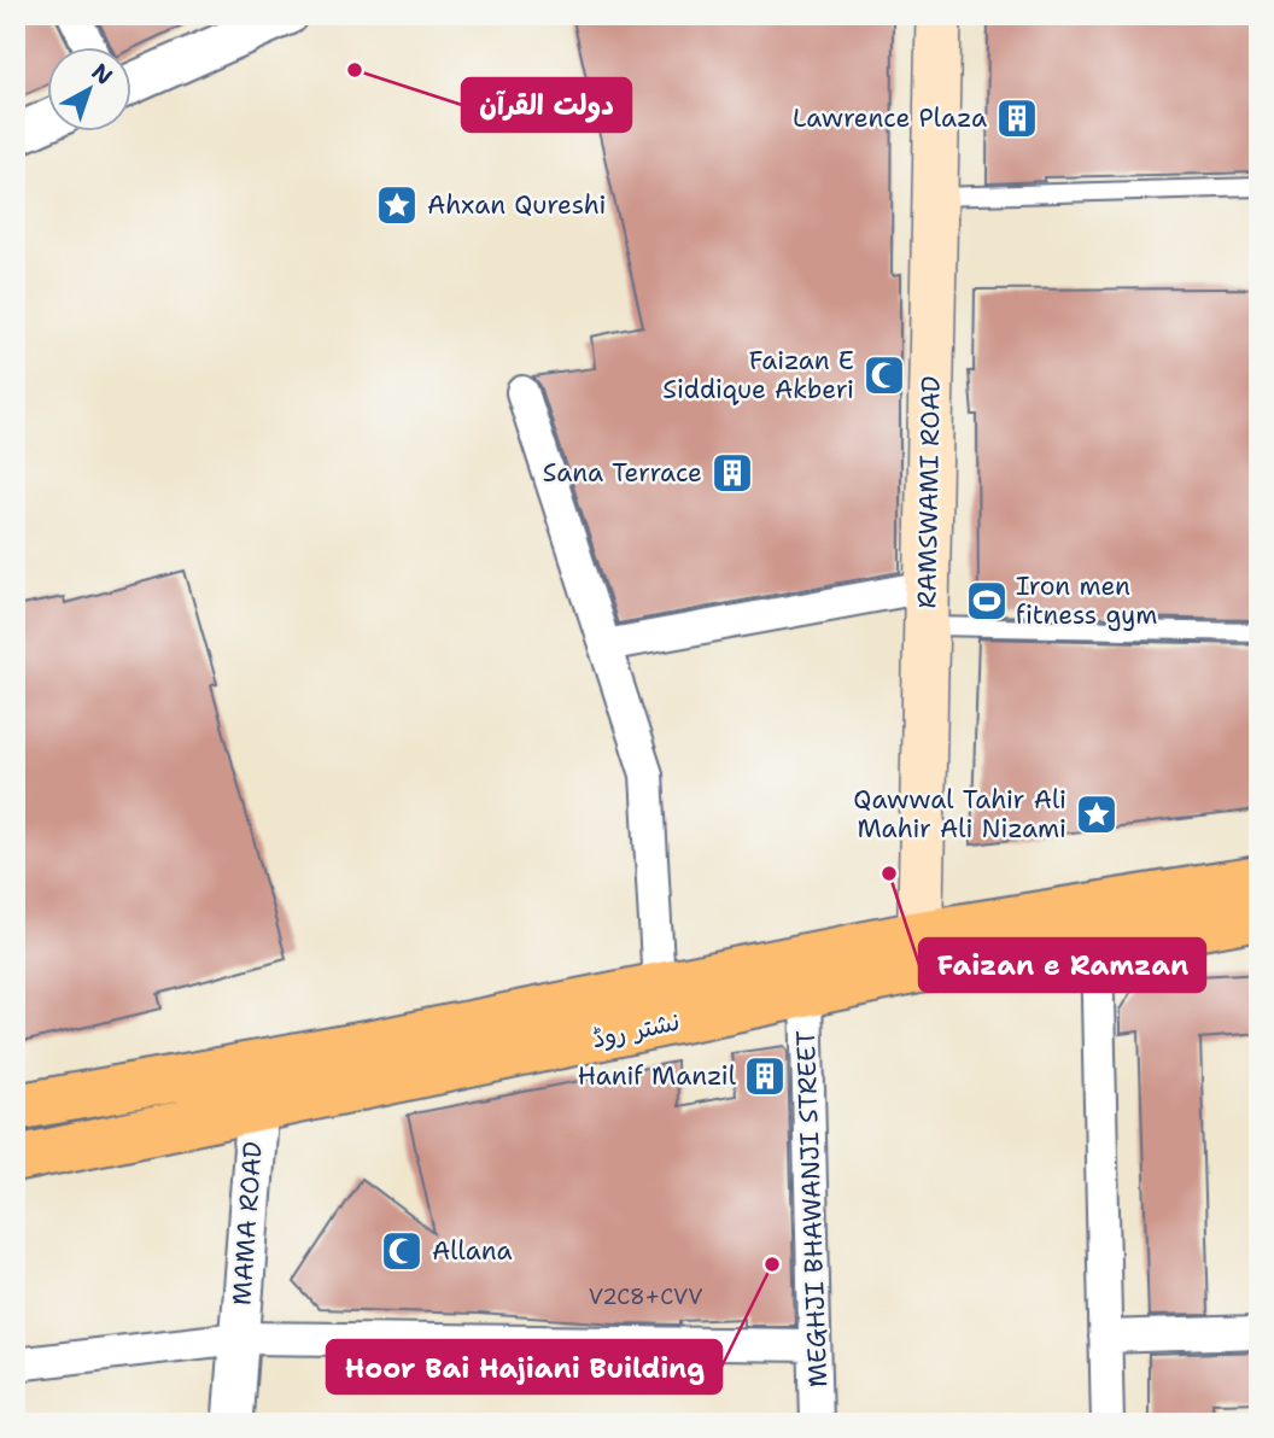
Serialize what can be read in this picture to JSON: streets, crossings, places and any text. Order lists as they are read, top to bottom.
{
  "streets": {
    "main road": ["RAMSWAMI ROAD", "نشتر روڈ"],
    "street": ["MEGHJI BHAWANJI STREET", "MAMA ROAD"]
  },
  "crossings": [
    ["RAMSWAMI ROAD", "نشتر روڈ"],
    ["نشتر روڈ", "MEGHJI BHAWANJI STREET"],
    ["نشتر روڈ", "MAMA ROAD"],
    ["MEGHJI BHAWANJI STREET", "MAMA ROAD"]
  ],
  "places": {
    "other": ["دولت القرآن", "Faizan e Ramzan", "Hoor Bai Hajiani Building"],
    "building": ["Lawrence Plaza", "Sana Terrace", "Hanif Manzil"],
    "place": ["Ahxan Qureshi", "Qawwal Tahir Ali Mahir Ali Nizami"],
    "mosque": ["Faizan E Siddique Akberi", "Allana"],
    "sports": ["Iron men fitness gym"]
  },
  "house_numbers": ["V2C8+CVV"],
  "north": "top right"
}
